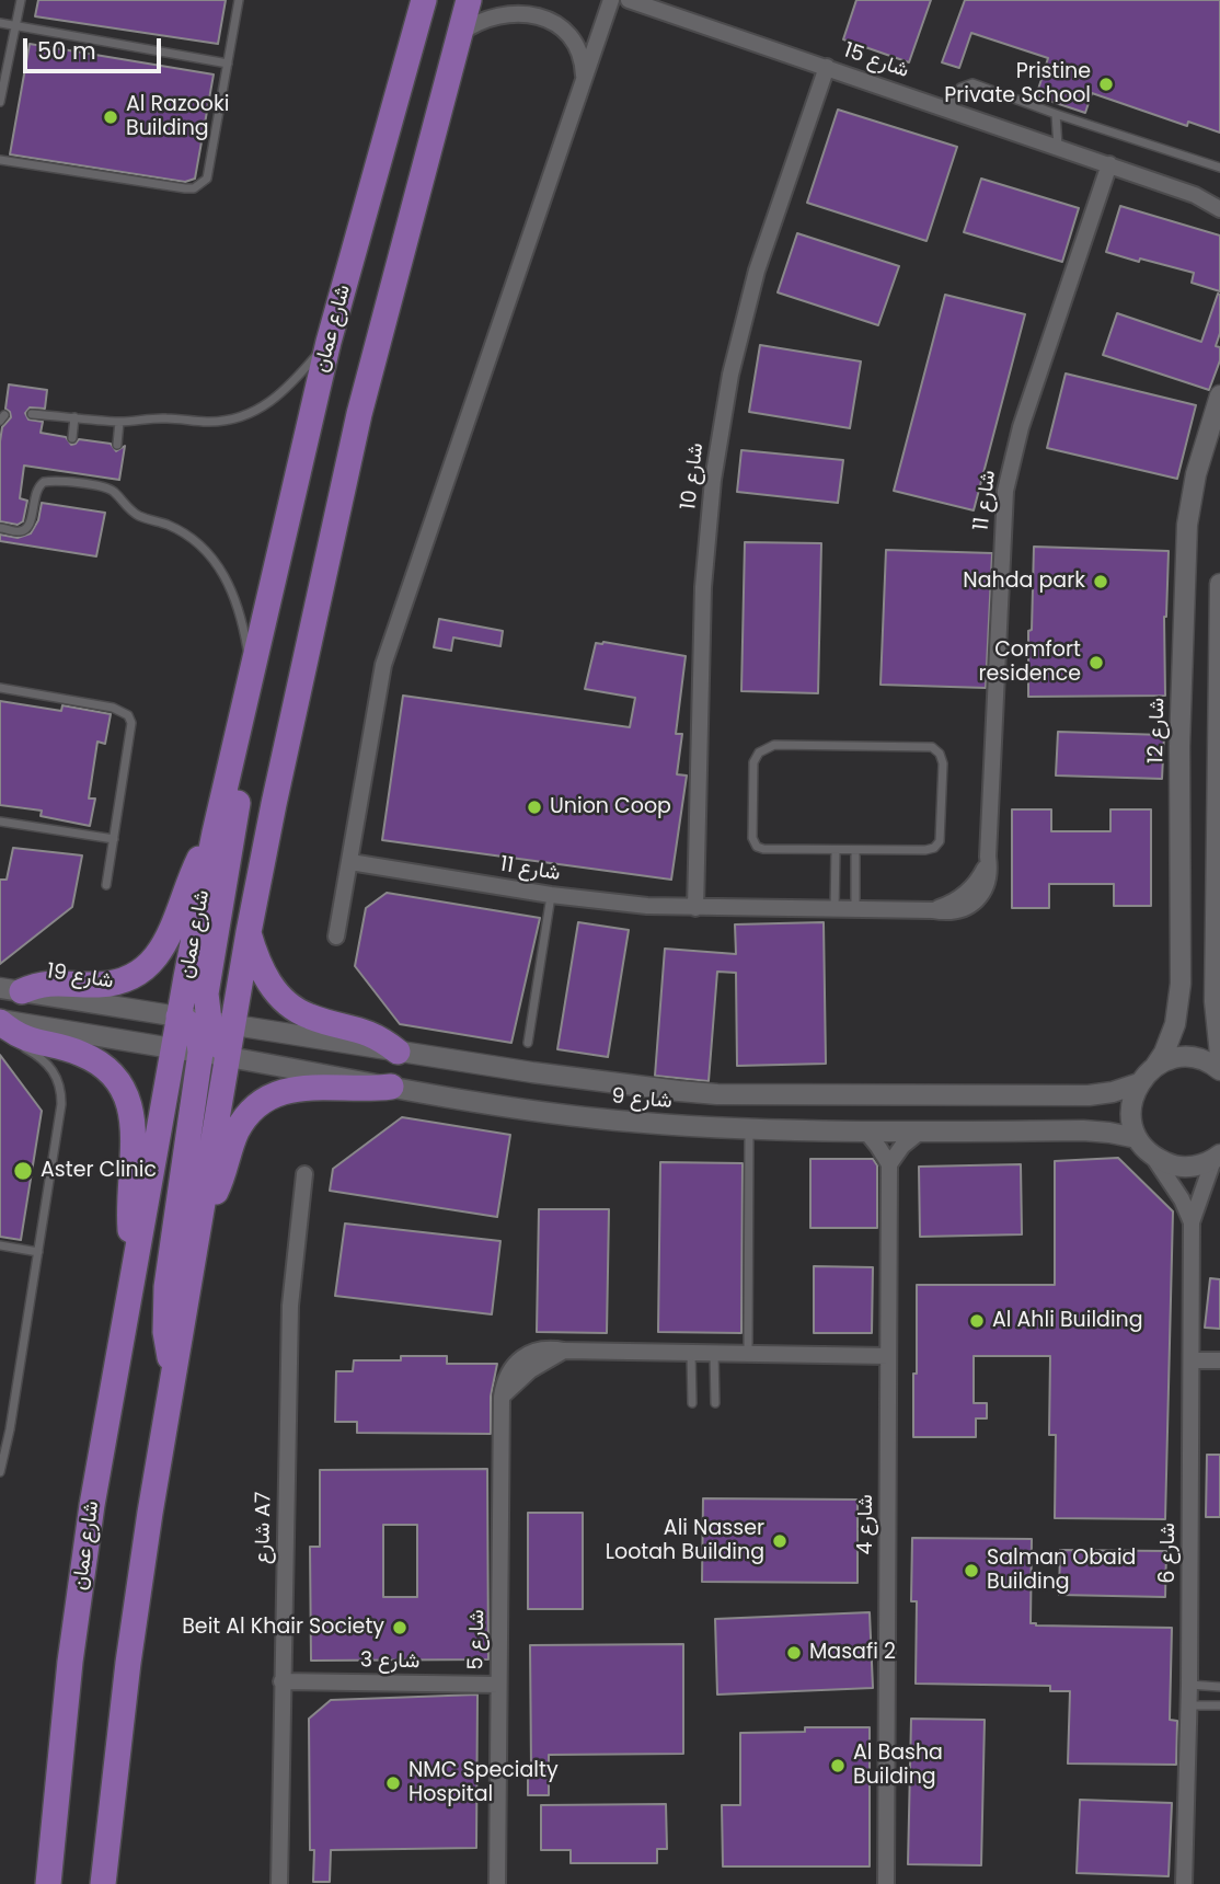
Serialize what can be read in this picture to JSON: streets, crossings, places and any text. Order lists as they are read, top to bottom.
{
  "streets": {
    "main road": ["شارع عمان"],
    "street": [
      "شارع 15",
      "شارع 10",
      "شارع 11",
      "شارع 12",
      "شارع 19",
      "شارع 9",
      "شارع 4",
      "شارع A7",
      "شارع 6",
      "شارع 5",
      "شارع 3"
    ]
  },
  "crossings": [
    ["شارع 15", "شارع 10"],
    ["شارع 15", "شارع 11"],
    ["شارع عمان", "شارع 9"],
    ["شارع 10", "شارع 11"],
    ["شارع 12", "شارع 9"],
    ["شارع 19", "شارع 9"],
    ["شارع 4", "شارع 5"],
    ["شارع A7", "شارع 3"],
    ["شارع 5", "شارع 3"]
  ],
  "places": [
    "Pristine Private School",
    "Al Razooki Building",
    "Nahda park",
    "Comfort residence",
    "Union Coop",
    "Aster Clinic",
    "Al Ahli Building",
    "Ali Nasser Lootah Building",
    "Salman Obaid Building",
    "Beit Al Khair Society",
    "Masafi 2",
    "Al Basha Building",
    "NMC Specialty Hospital"
  ],
  "scale_bar": "50 m"
}
